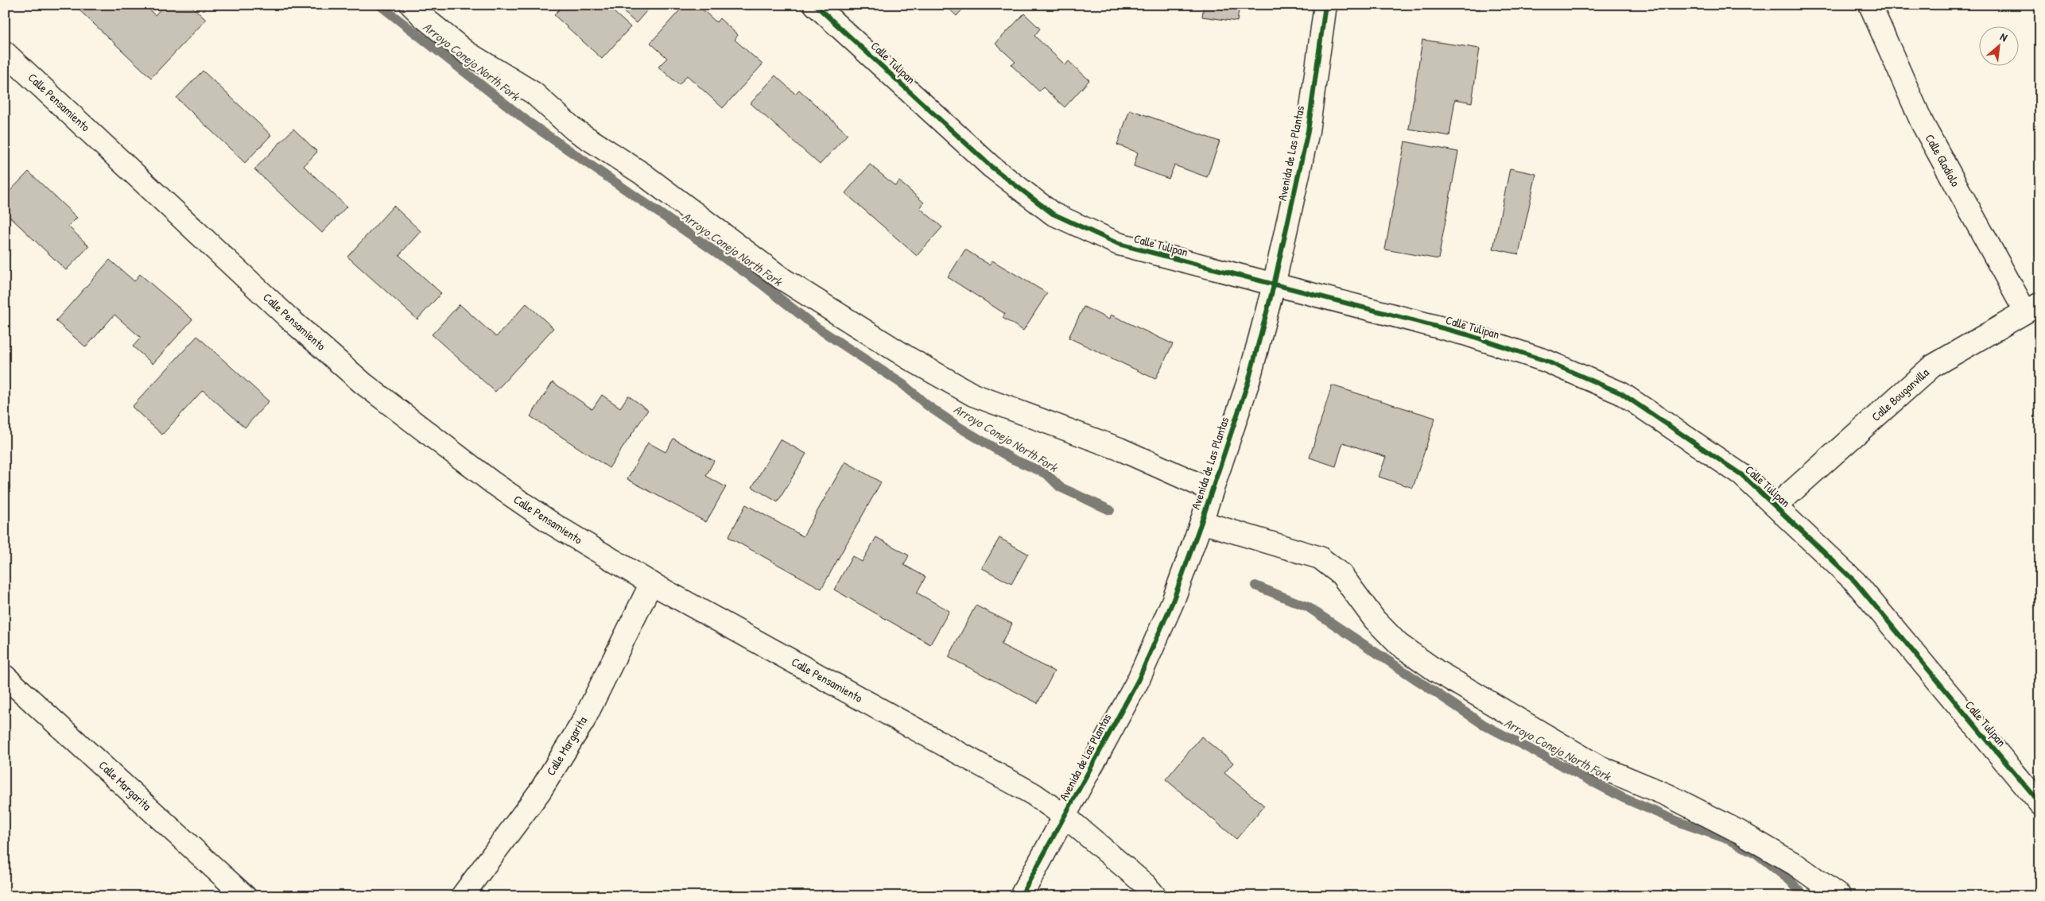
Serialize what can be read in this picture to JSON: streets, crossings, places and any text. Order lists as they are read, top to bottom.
{
  "streets": {
    "street": [
      "Calle Tulipan",
      "Calle Pensamiento",
      "Avenida de Las Plantas",
      "Calle Gladiolo",
      "Calle Bouganvilla",
      "Calle Margarita"
    ]
  },
  "crossings": [
    ["Calle Tulipan", "Avenida de Las Plantas"],
    ["Calle Tulipan", "Calle Bouganvilla"],
    ["Calle Pensamiento", "Avenida de Las Plantas"],
    ["Calle Pensamiento", "Calle Margarita"],
    ["Calle Gladiolo", "Calle Bouganvilla"]
  ],
  "water": ["Arroyo Conejo North Fork"],
  "north": "top right"
}
